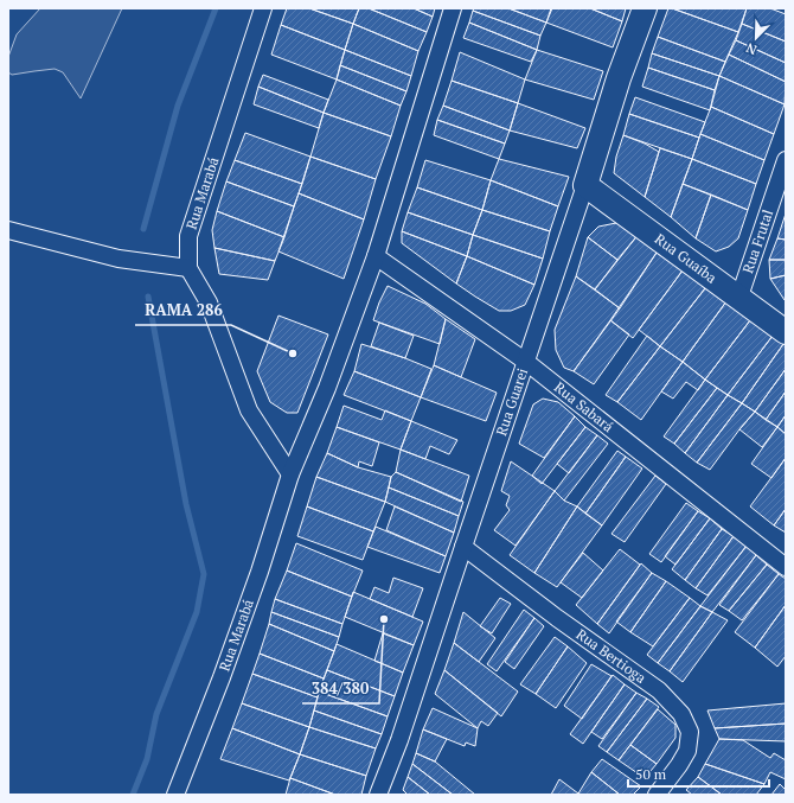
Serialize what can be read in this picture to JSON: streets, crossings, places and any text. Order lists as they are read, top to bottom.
{
  "streets": {
    "street": [
      "Rua Marabá",
      "Rua Frutal",
      "Rua Guaíba",
      "Rua Guarei",
      "Rua Sabará",
      "Rua Bertioga"
    ]
  },
  "crossings": [
    ["Rua Marabá", "Rua Sabará"],
    ["Rua Frutal", "Rua Guaíba"],
    ["Rua Guaíba", "Rua Guarei"],
    ["Rua Guarei", "Rua Sabará"],
    ["Rua Guarei", "Rua Bertioga"]
  ],
  "places": ["RAMA 286", "384/380"],
  "scale_bar": "50 m",
  "north": "bottom left"
}
